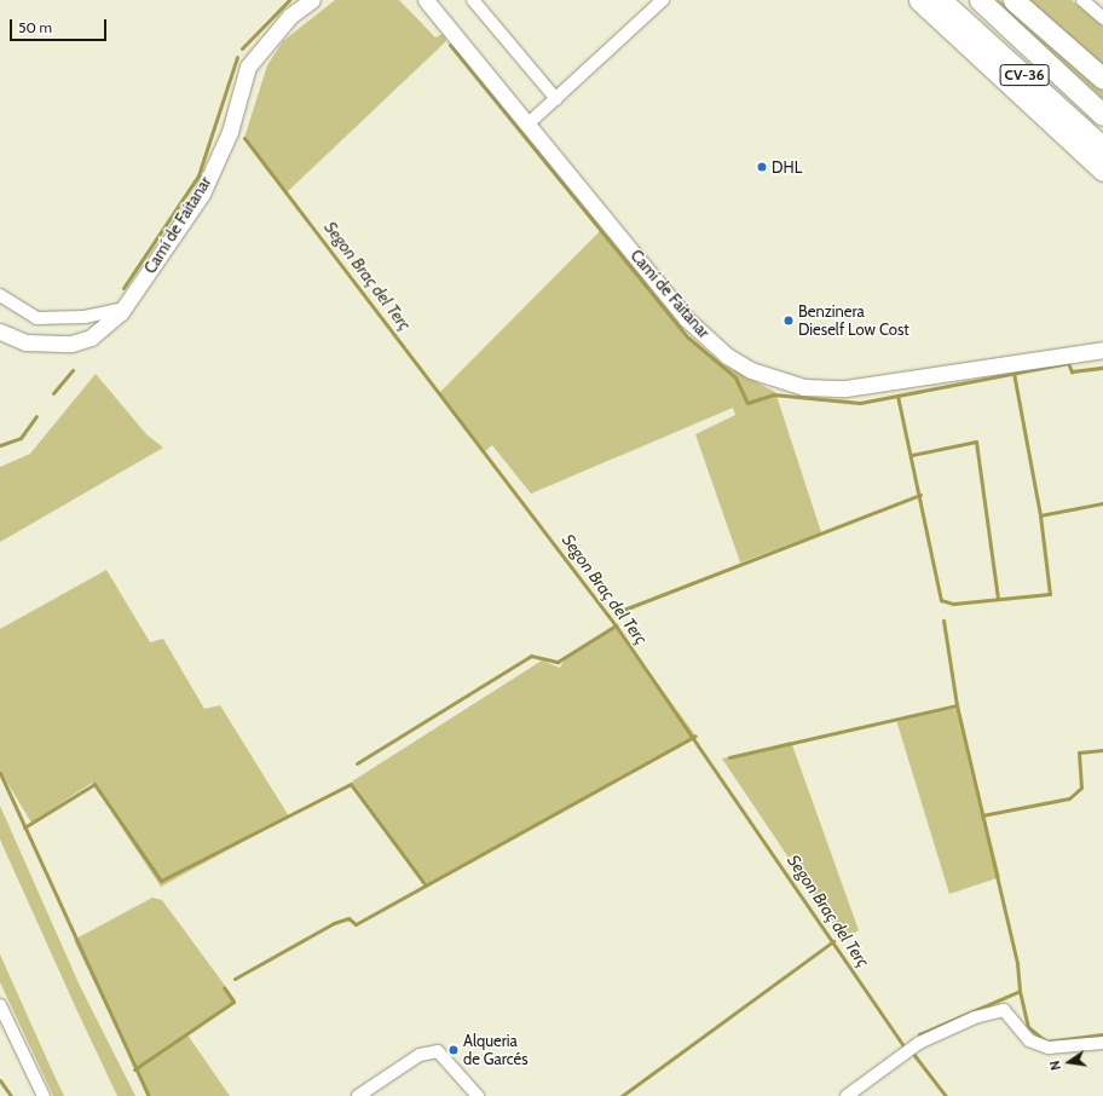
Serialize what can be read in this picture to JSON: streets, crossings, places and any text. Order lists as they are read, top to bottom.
{
  "streets": {
    "highway": ["CV-36"],
    "street": ["Camí de Faitanar"]
  },
  "water": ["Segon Braç del Terç"],
  "places": ["DHL", "Benzinera Dieself Low Cost", "Alqueria de Garcés"],
  "scale_bar": "50 m",
  "north": "left"
}
